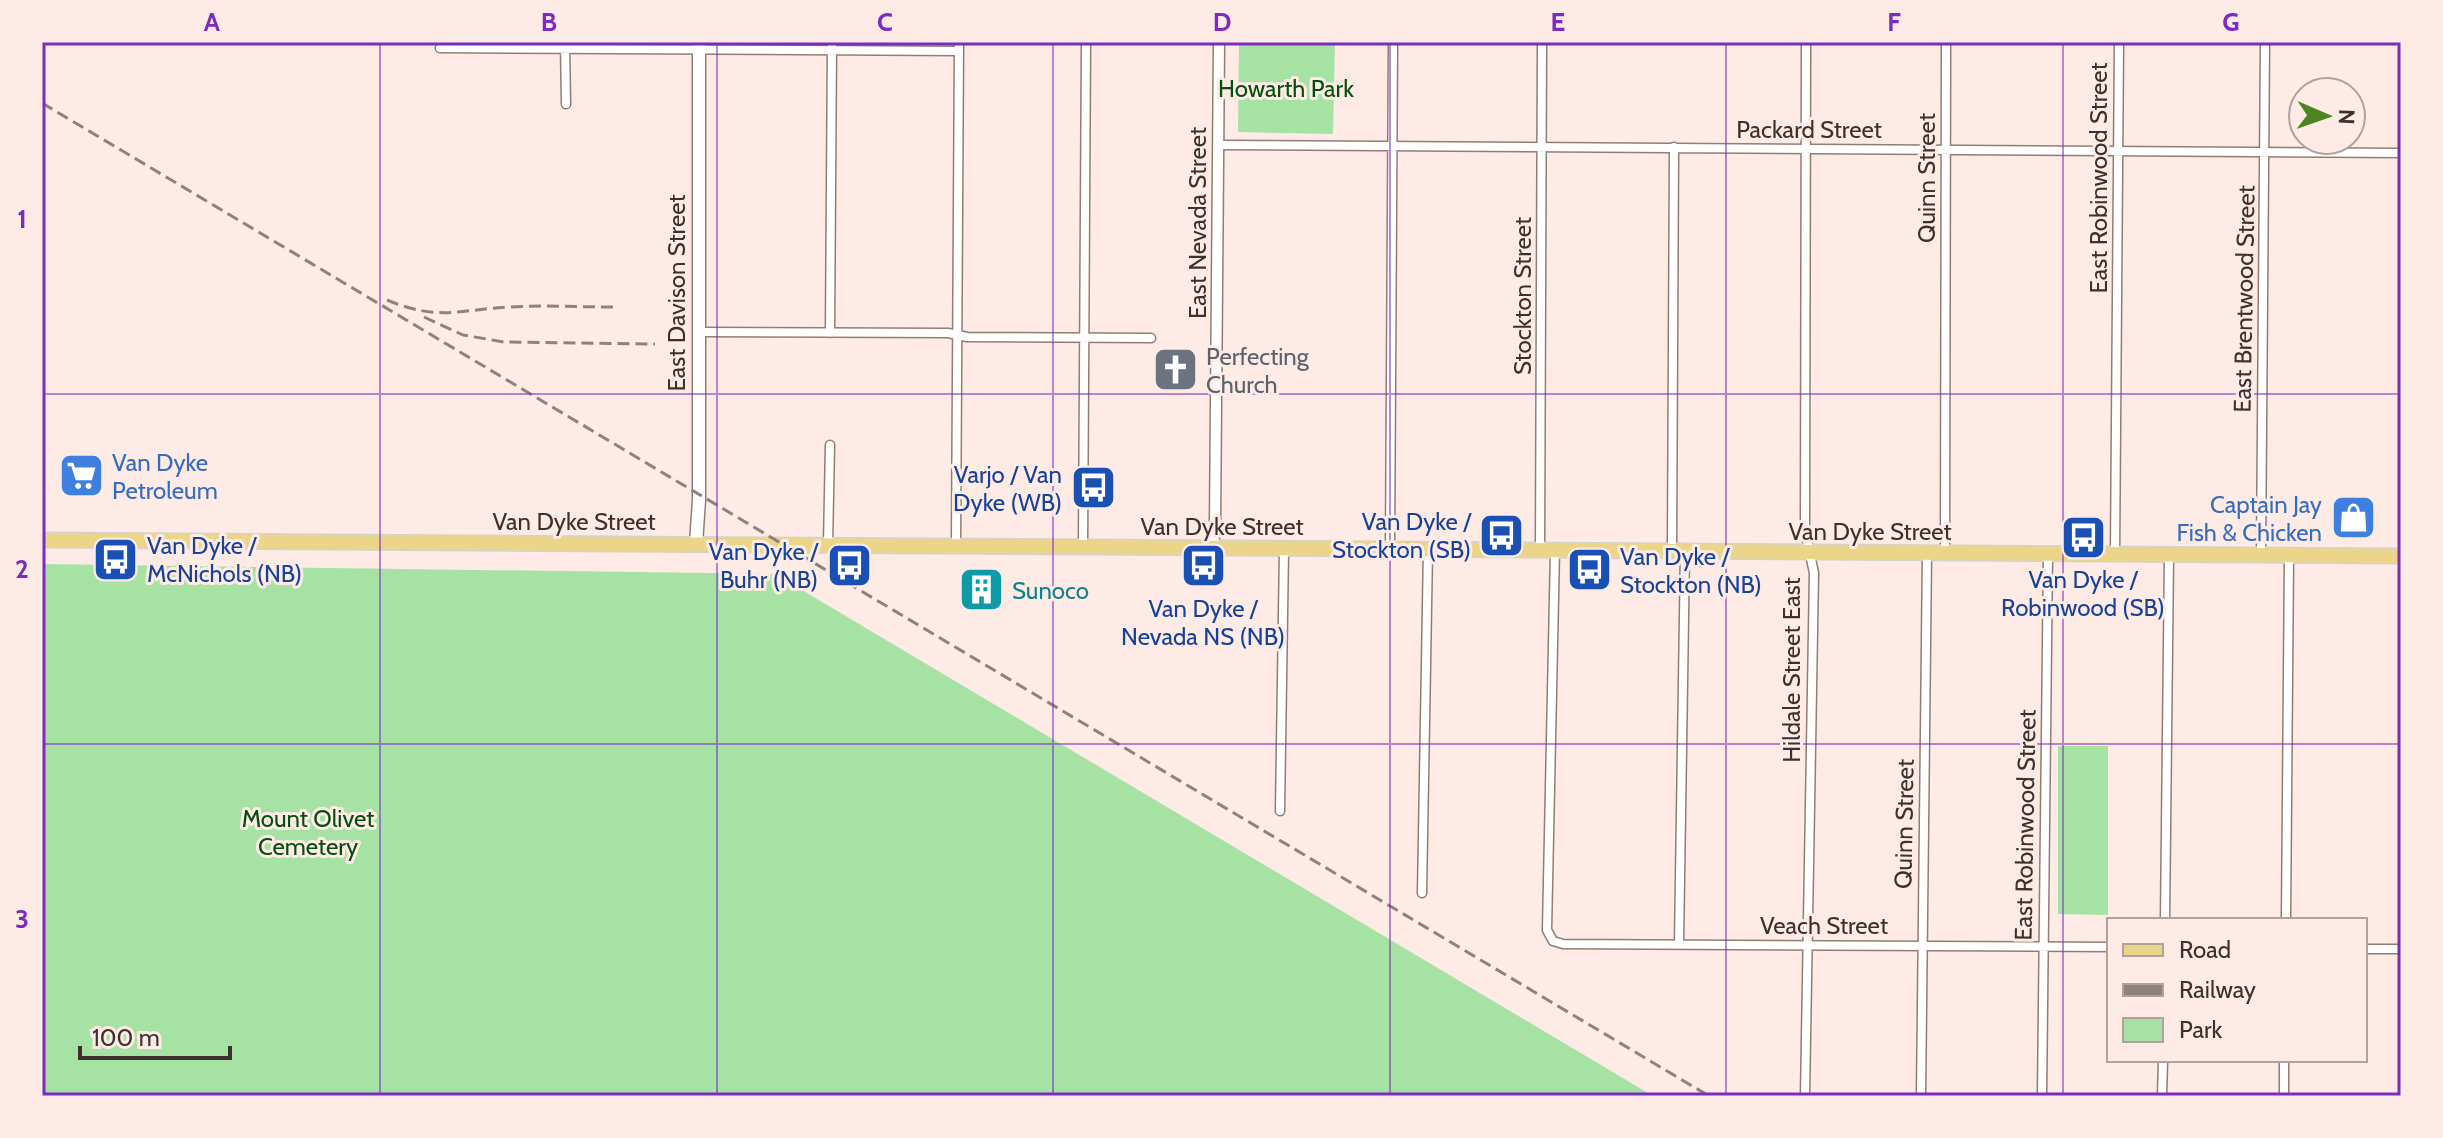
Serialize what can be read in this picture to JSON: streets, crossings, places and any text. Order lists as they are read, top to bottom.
{
  "streets": {
    "main road": ["East Davison Street", "Van Dyke Street"],
    "street": [
      "Packard Street",
      "Quinn Street",
      "East Robinwood Street",
      "East Nevada Street",
      "Stockton Street",
      "East Brentwood Street",
      "Hildale Street East",
      "Veach Street"
    ]
  },
  "crossings": [
    ["Packard Street", "Quinn Street"],
    ["Packard Street", "East Robinwood Street"],
    ["Packard Street", "East Nevada Street"],
    ["Packard Street", "Stockton Street"],
    ["Packard Street", "East Brentwood Street"],
    ["Packard Street", "Hildale Street East"],
    ["Quinn Street", "Van Dyke Street"],
    ["Quinn Street", "Veach Street"],
    ["East Robinwood Street", "Van Dyke Street"],
    ["East Robinwood Street", "Veach Street"],
    ["East Nevada Street", "Van Dyke Street"],
    ["East Davison Street", "Van Dyke Street"],
    ["Stockton Street", "Van Dyke Street"],
    ["Stockton Street", "Veach Street"],
    ["East Brentwood Street", "Van Dyke Street"],
    ["Van Dyke Street", "Hildale Street East"],
    ["Hildale Street East", "Veach Street"]
  ],
  "parks": ["Howarth Park", "Mount Olivet Cemetery"],
  "places": {
    "church": ["Perfecting Church"],
    "supermarket": ["Van Dyke Petroleum"],
    "bus stop": [
      "Varjo / Van Dyke (WB)",
      "Van Dyke / Stockton (SB)",
      "Van Dyke / Robinwood (SB)",
      "Van Dyke / McNichols (NB)",
      "Van Dyke / Buhr (NB)",
      "Van Dyke / Nevada NS (NB)",
      "Van Dyke / Stockton (NB)"
    ],
    "shop": ["Captain Jay Fish & Chicken"],
    "building": ["Sunoco"]
  },
  "legend": ["Road", "Railway", "Park"],
  "scale_bar": "100 m",
  "north": "right",
  "grid": {
    "columns": [
      "A",
      "B",
      "C",
      "D",
      "E",
      "F",
      "G"
    ],
    "rows": ["1", "2", "3"]
  }
}
